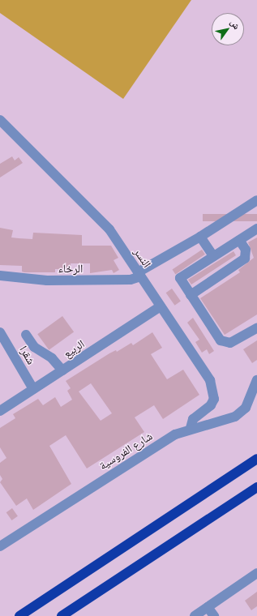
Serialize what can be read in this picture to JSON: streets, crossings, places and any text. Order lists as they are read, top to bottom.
{
  "streets": {
    "street": [
      "النسر",
      "الرخاء",
      "الربيع",
      "شقرا",
      "شارع الفروسية"
    ]
  },
  "crossings": [
    ["النسر", "الرخاء"],
    ["النسر", "الربيع"],
    ["النسر", "شارع الفروسية"],
    ["الربيع", "شقرا"]
  ],
  "north": "top right"
}
